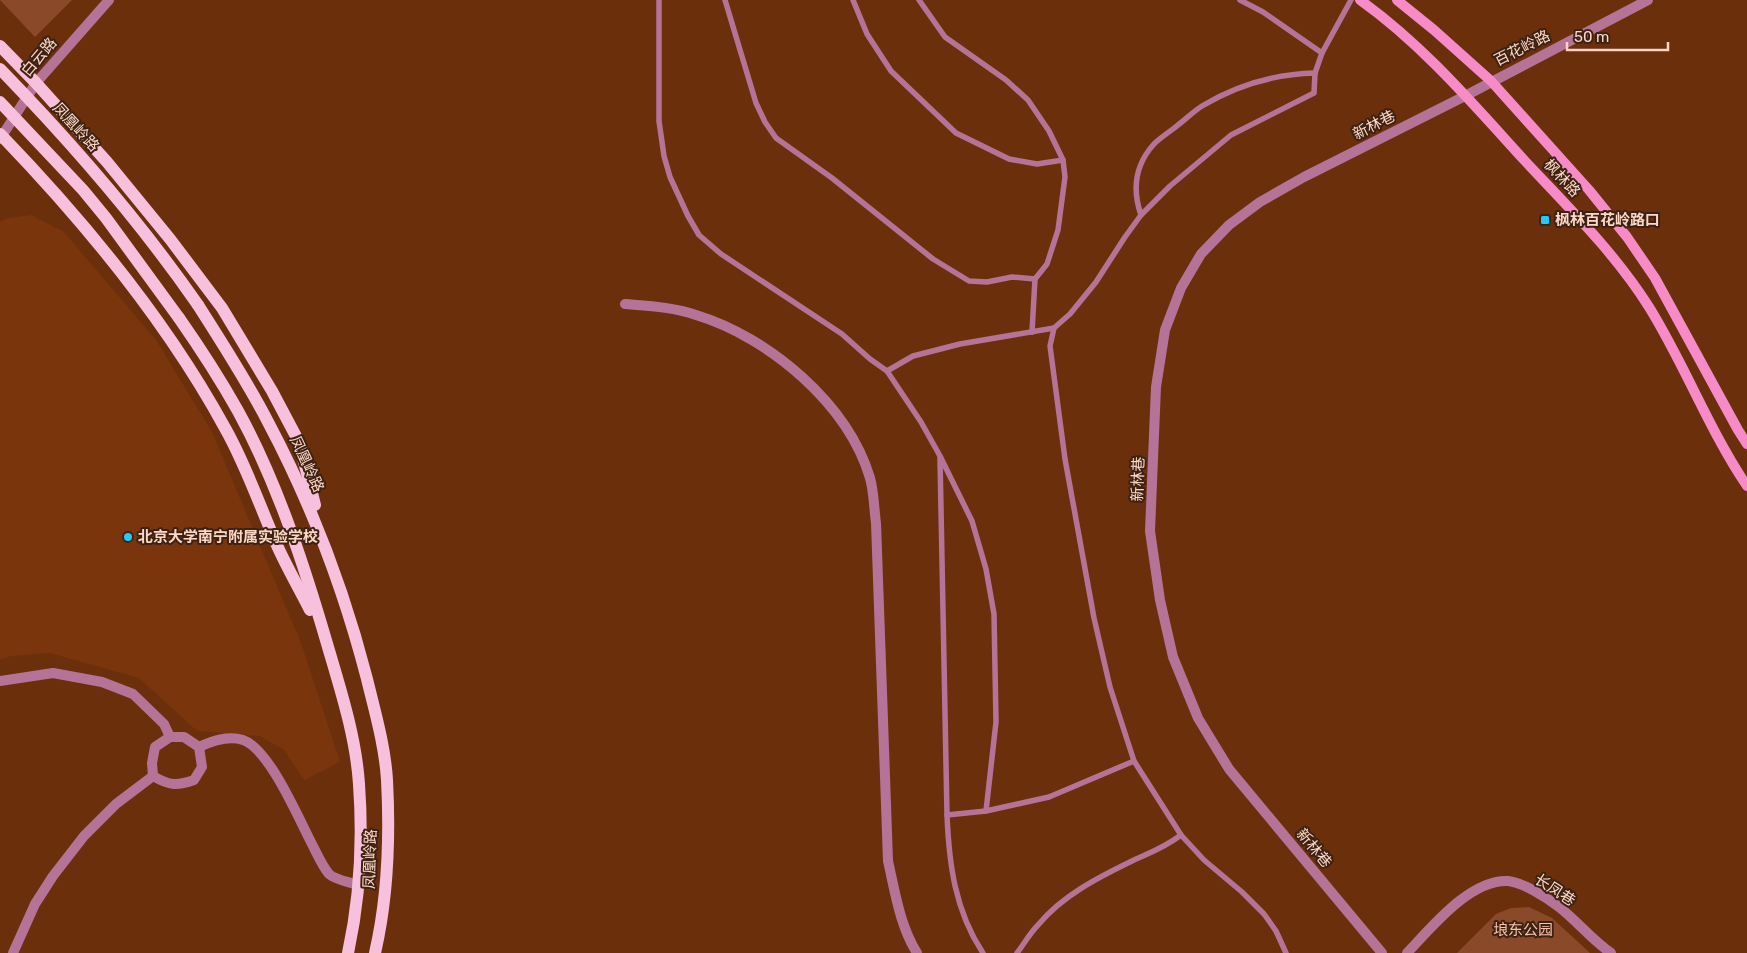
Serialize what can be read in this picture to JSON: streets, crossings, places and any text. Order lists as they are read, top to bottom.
{
  "streets": {
    "main road": ["凤凰岭路", "枫林路"],
    "street": [
      "百花岭路",
      "白云路",
      "新林巷",
      "长凤巷"
    ]
  },
  "crossings": [
    ["百花岭路", "新林巷"],
    ["百花岭路", "枫林路"],
    ["新林巷", "枫林路"]
  ],
  "parks": ["埌东公园"],
  "places": {
    "transit": ["枫林百花岭路口"],
    "other": ["北京大学南宁附属实验学校"]
  },
  "scale_bar": "50 m"
}
